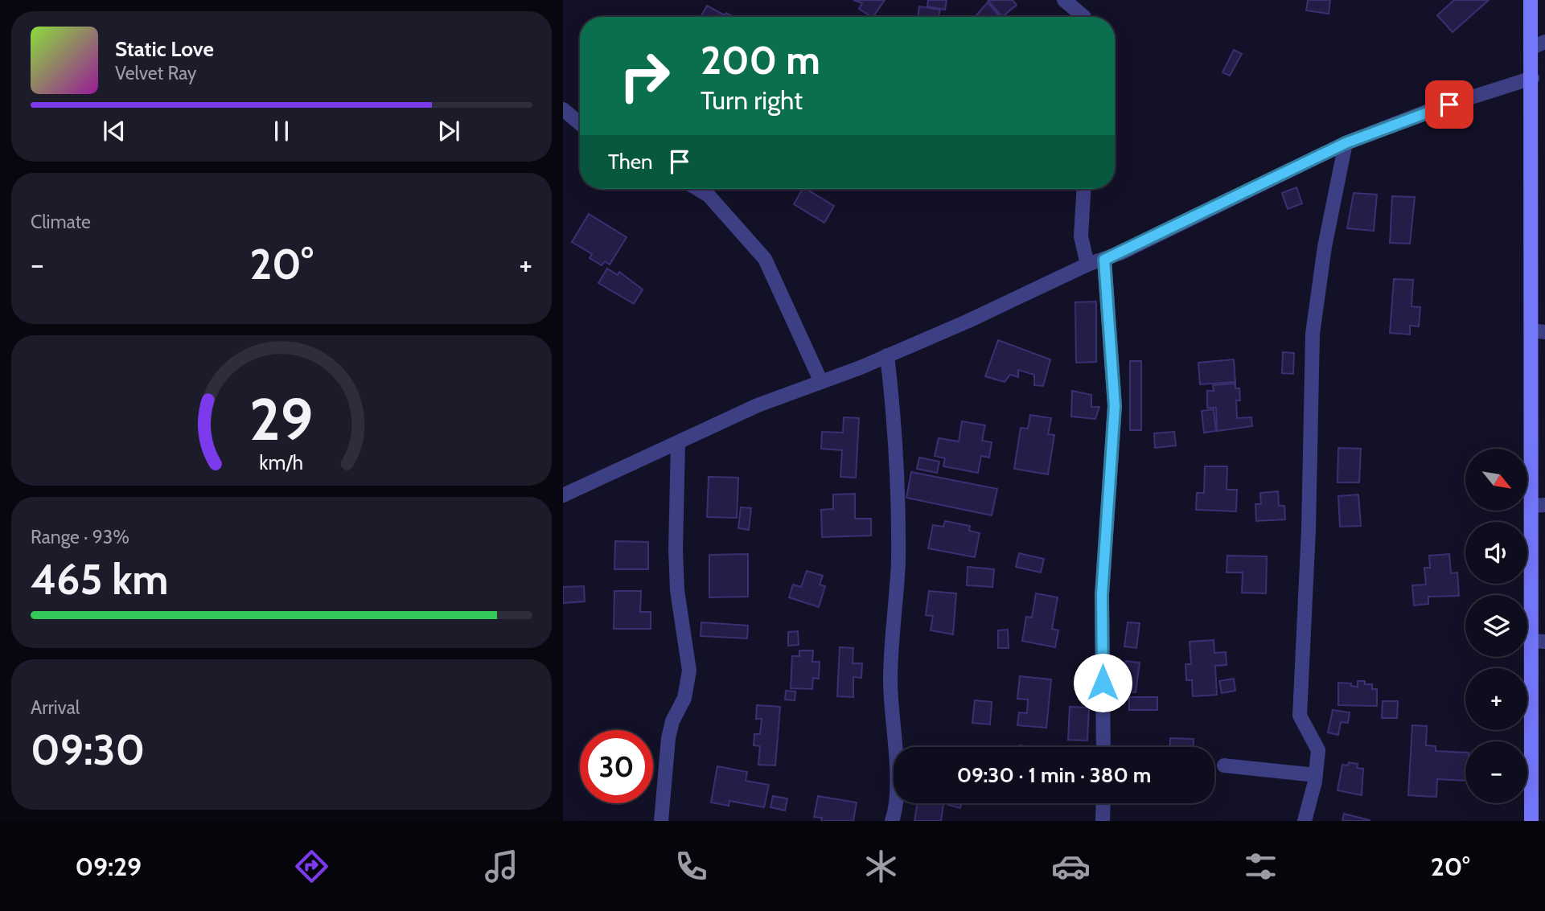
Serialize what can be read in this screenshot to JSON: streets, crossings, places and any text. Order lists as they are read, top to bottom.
{
  "north": "bottom right",
  "page": {
    "turn": ["200 m", "Turn right"],
    "song": ["Static Love", "Velvet Ray"],
    "then": "Then",
    "tile": [
      "Climate",
      ["Range · 93%", "465 km"],
      ["Arrival", "09:30"]
    ],
    "heat": ["−", "20°", "+"],
    "map_buttons": ["+", "−"],
    "limit": "30",
    "trip": "09:30 · 1 min · 380 m",
    "tabs": ["09:29", "20°"],
    "gauge": ["29", "km/h"]
  }
}
